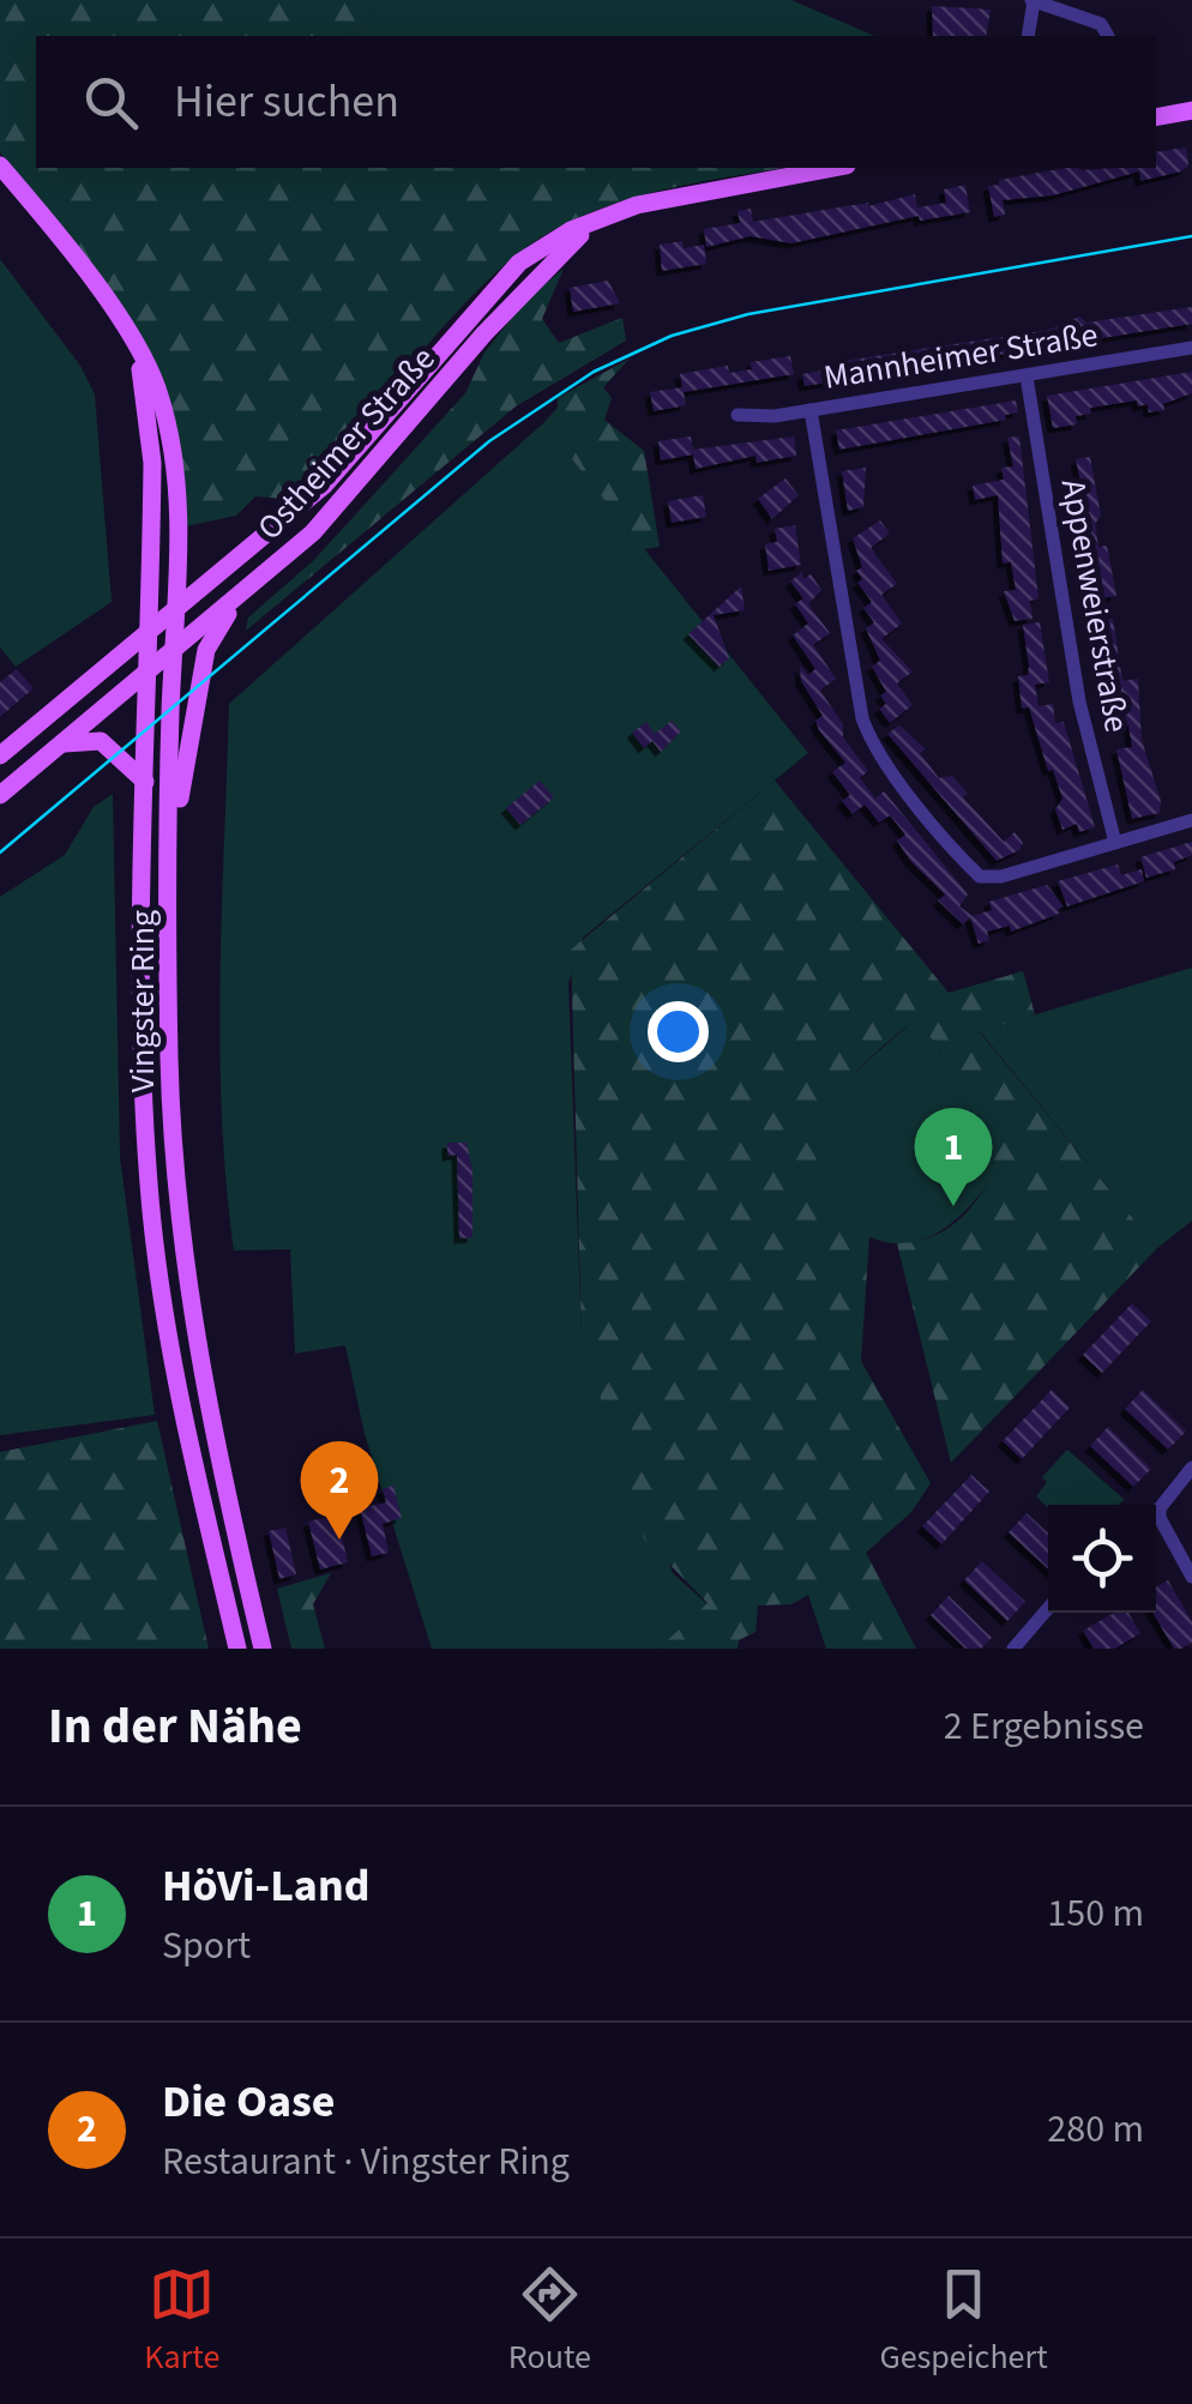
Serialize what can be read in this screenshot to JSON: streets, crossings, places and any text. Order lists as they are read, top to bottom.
{
  "streets": {
    "main road": ["Ostheimer Straße", "Vingster Ring"],
    "street": ["Mannheimer Straße", "Appenweierstraße"]
  },
  "crossings": [
    ["Mannheimer Straße", "Appenweierstraße"],
    ["Ostheimer Straße", "Vingster Ring"]
  ],
  "page": {
    "search": "Hier suchen",
    "pins": ["1", "2"],
    "heading": ["In der Nähe", "2 Ergebnisse"],
    "list": [
      {
        "mark": "1",
        "name": "HöVi-Land",
        "note": "Sport",
        "value": "150 m"
      },
      {
        "mark": "2",
        "name": "Die Oase",
        "note": "Restaurant · Vingster Ring",
        "value": "280 m"
      }
    ],
    "nav": ["Karte", "Route", "Gespeichert"]
  }
}
